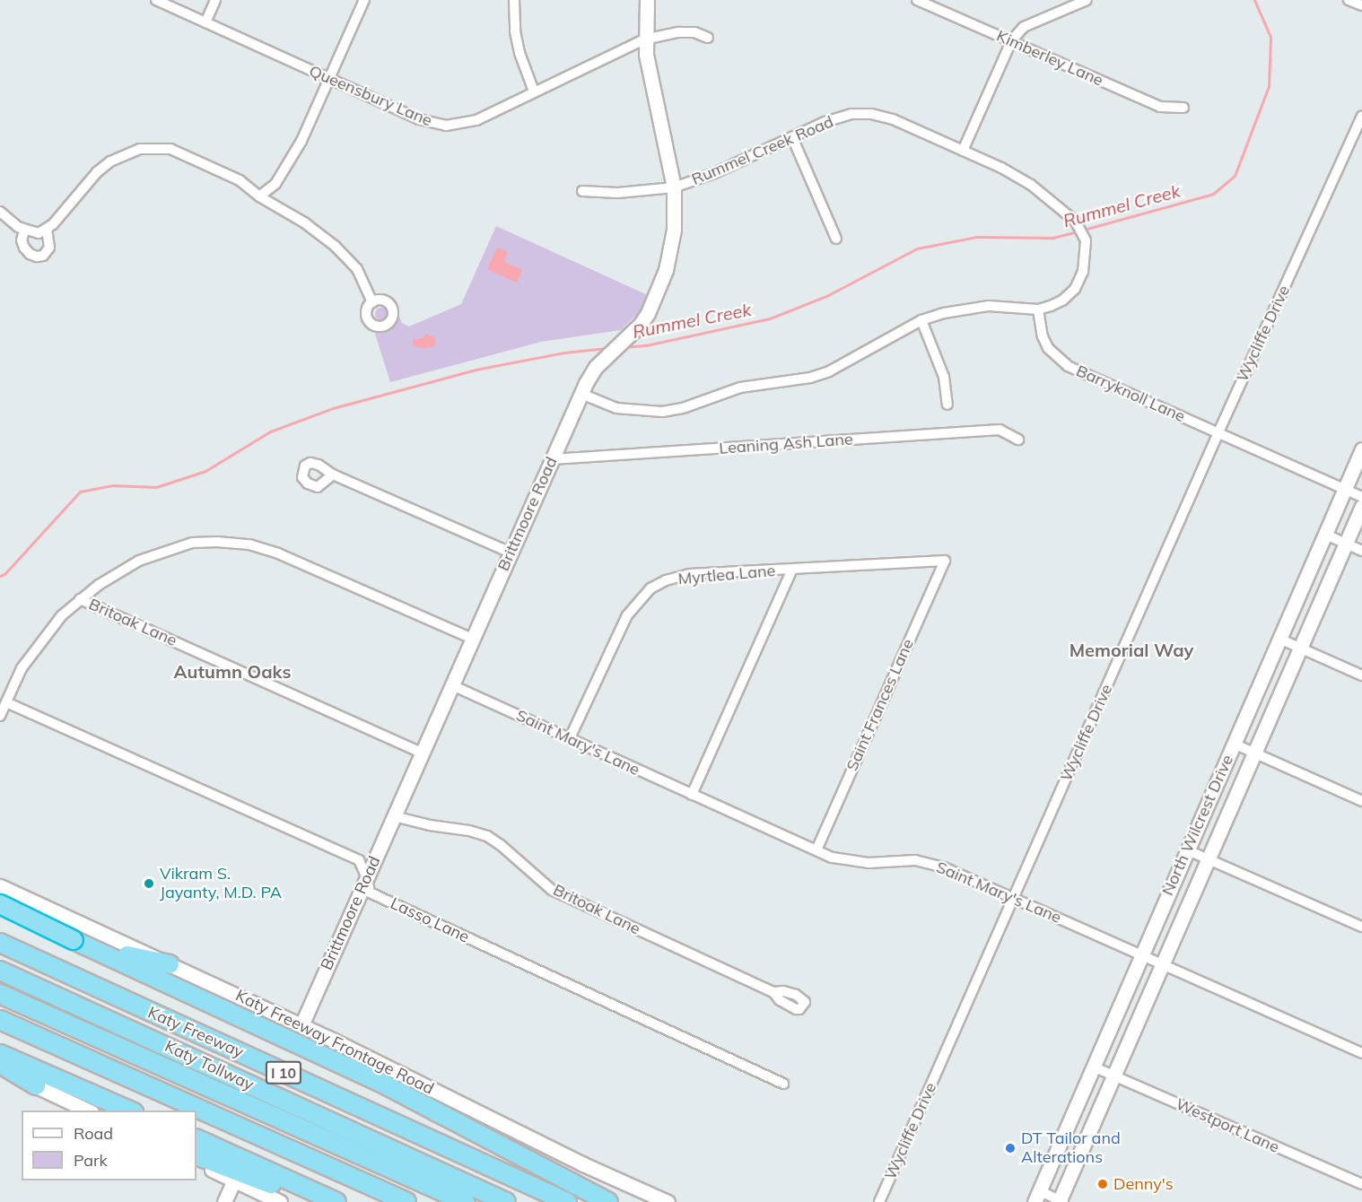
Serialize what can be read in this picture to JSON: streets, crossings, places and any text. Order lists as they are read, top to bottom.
{
  "streets": {
    "highway": ["Katy Freeway", "Katy Tollway", "I 10"],
    "main road": ["Brittmoore Road", "North Wilcrest Drive", "Katy Freeway Frontage Road"],
    "street": [
      "Kimberley Lane",
      "Queensbury Lane",
      "Rummel Creek Road",
      "Wycliffe Drive",
      "Barryknoll Lane",
      "Leaning Ash Lane",
      "Myrtlea Lane",
      "Britoak Lane",
      "Saint Frances Lane",
      "Saint Mary's Lane",
      "Lasso Lane",
      "Westport Lane"
    ]
  },
  "crossings": [
    ["Queensbury Lane", "Brittmoore Road"],
    ["Rummel Creek Road", "Barryknoll Lane"],
    ["Rummel Creek Road", "Brittmoore Road"],
    ["Wycliffe Drive", "Barryknoll Lane"],
    ["Wycliffe Drive", "Saint Mary's Lane"],
    ["Barryknoll Lane", "North Wilcrest Drive"],
    ["Leaning Ash Lane", "Brittmoore Road"],
    ["Brittmoore Road", "Britoak Lane"],
    ["Brittmoore Road", "Saint Mary's Lane"],
    ["Brittmoore Road", "Lasso Lane"],
    ["Brittmoore Road", "Katy Freeway Frontage Road"],
    ["Myrtlea Lane", "Saint Frances Lane"],
    ["Myrtlea Lane", "Saint Mary's Lane"],
    ["Saint Frances Lane", "Saint Mary's Lane"],
    ["Saint Mary's Lane", "North Wilcrest Drive"],
    ["North Wilcrest Drive", "Westport Lane"]
  ],
  "districts": ["Memorial Way", "Autumn Oaks"],
  "water": ["Rummel Creek"],
  "places": ["Vikram S. Jayanty, M.D. PA", "DT Tailor and Alterations", "Denny's"],
  "legend": ["Road", "Park"]
}
